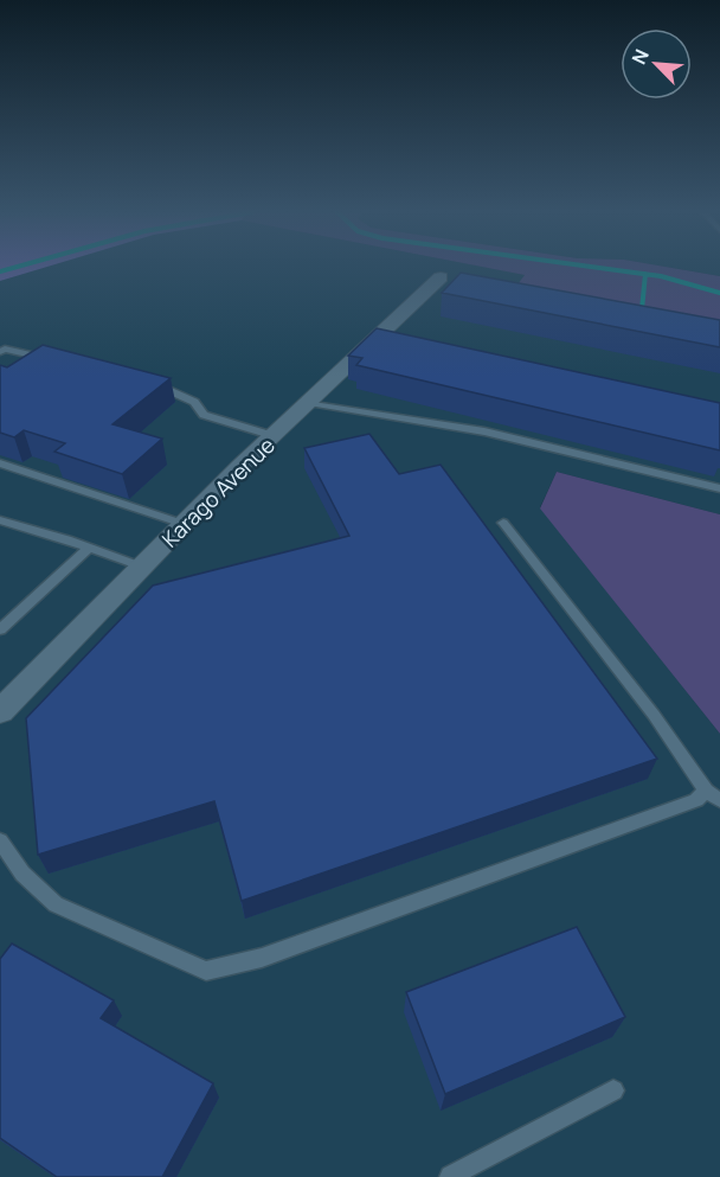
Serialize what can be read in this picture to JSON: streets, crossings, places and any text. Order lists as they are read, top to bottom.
{
  "streets": {
    "street": ["Karago Avenue"]
  },
  "north": "top left"
}
